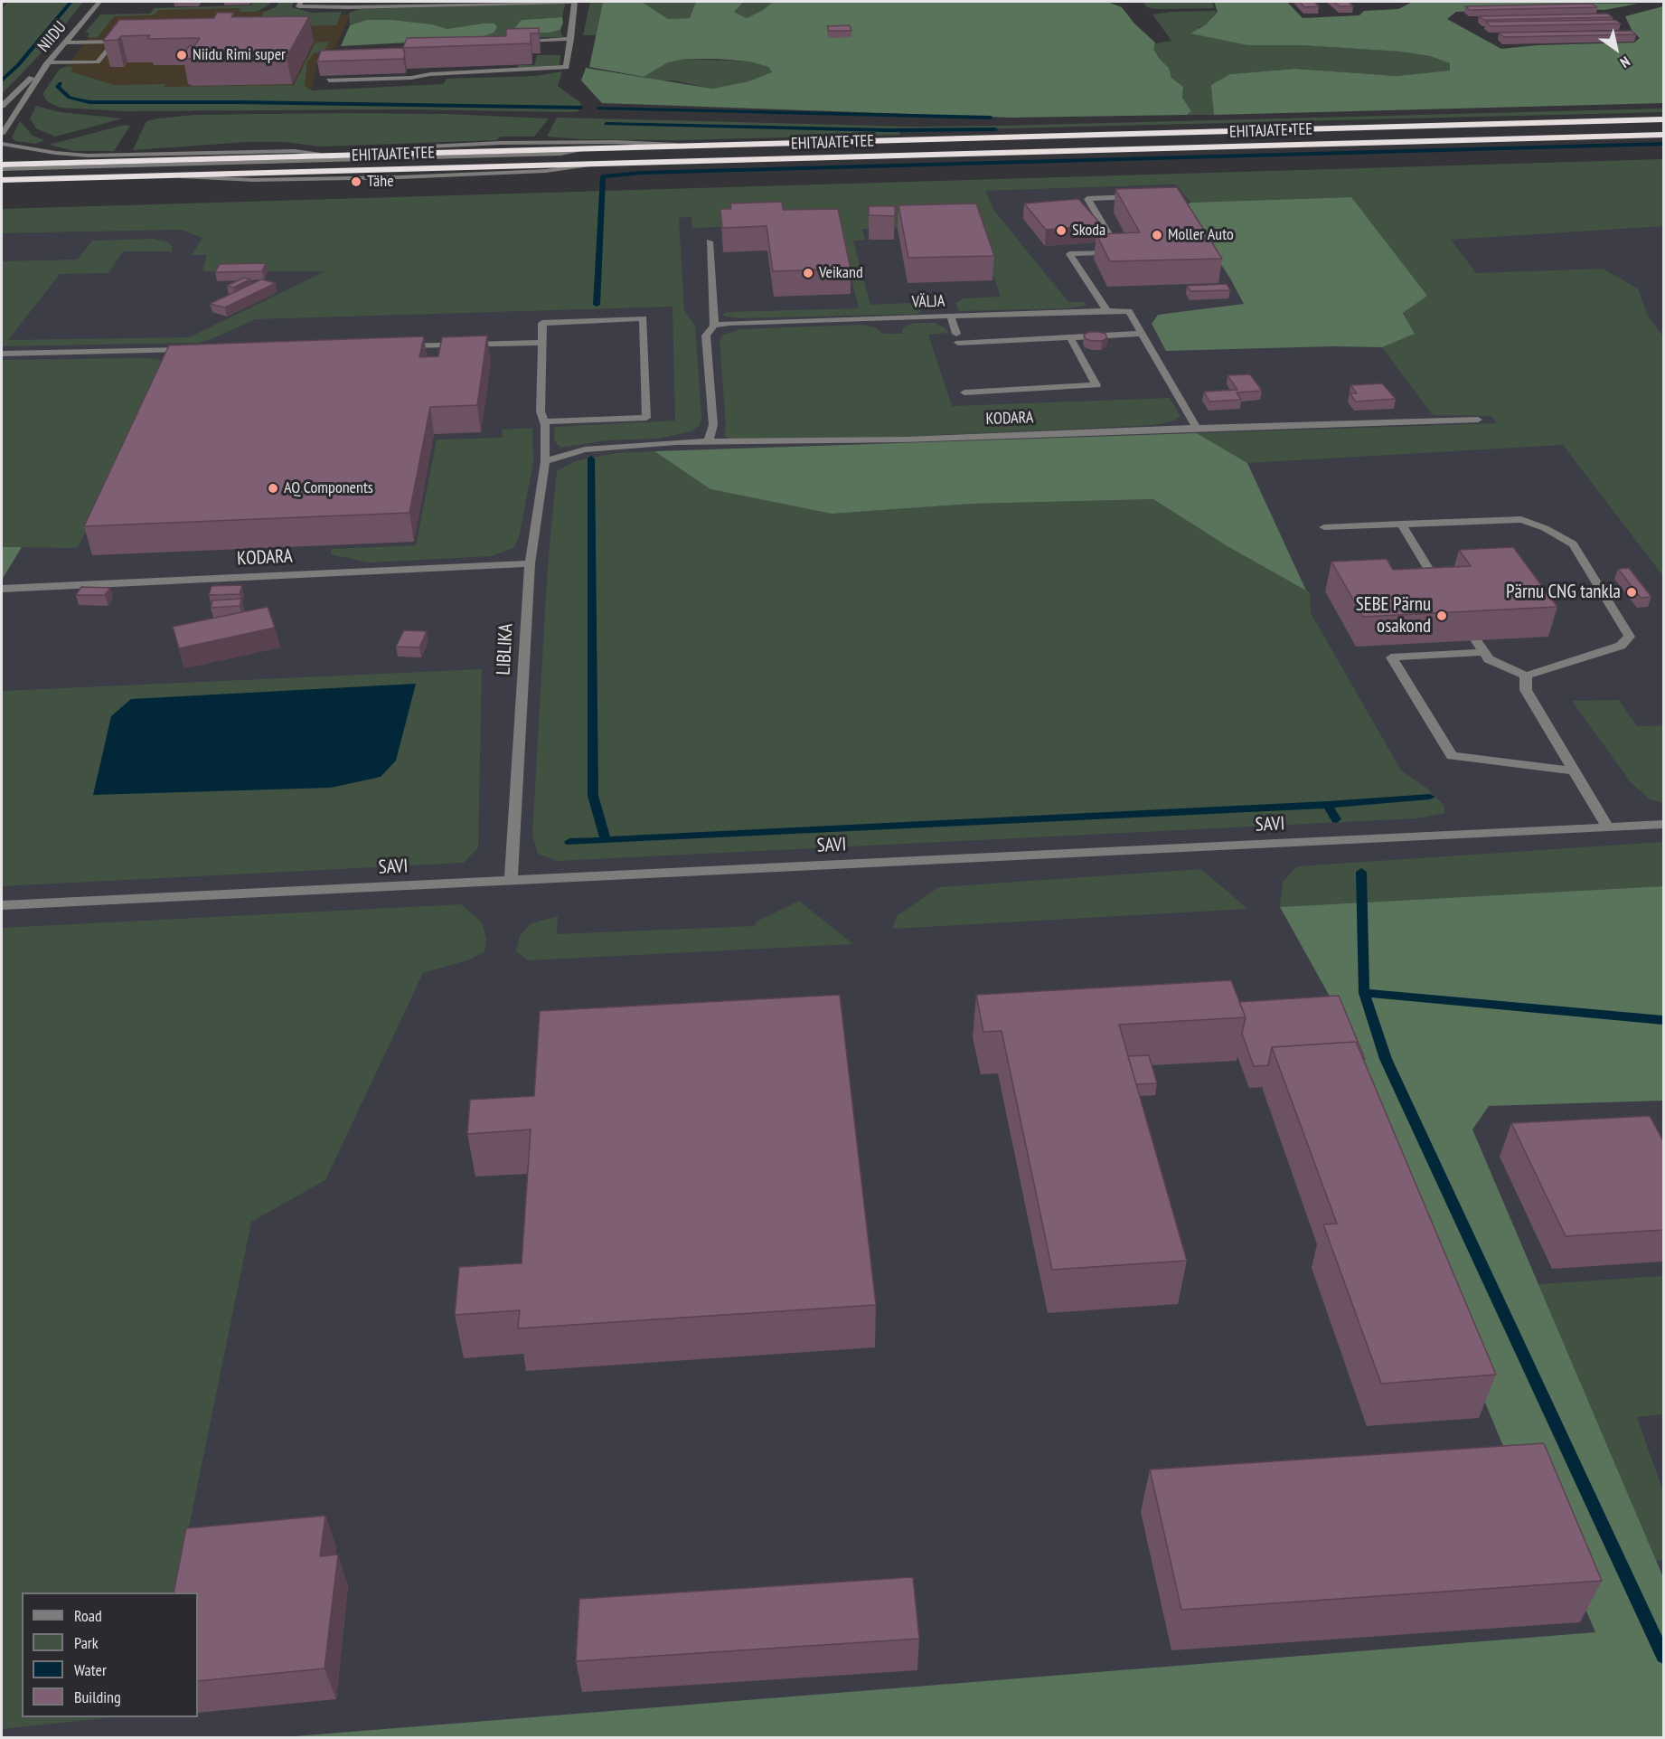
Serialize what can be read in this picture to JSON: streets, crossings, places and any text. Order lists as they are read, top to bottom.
{
  "streets": {
    "highway": ["EHITAJATE TEE"],
    "street": [
      "NIIDU",
      "VÄLJA",
      "KODARA",
      "LIBLIKA",
      "SAVI"
    ]
  },
  "crossings": [
    ["VÄLJA", "KODARA"],
    ["KODARA", "LIBLIKA"],
    ["LIBLIKA", "SAVI"]
  ],
  "places": [
    "Niidu Rimi super",
    "Tähe",
    "Skoda",
    "Moller Auto",
    "Veikand",
    "AQ Components",
    "Pärnu CNG tankla",
    "SEBE Pärnu osakond"
  ],
  "legend": [
    "Road",
    "Park",
    "Water",
    "Building"
  ],
  "north": "bottom right"
}
